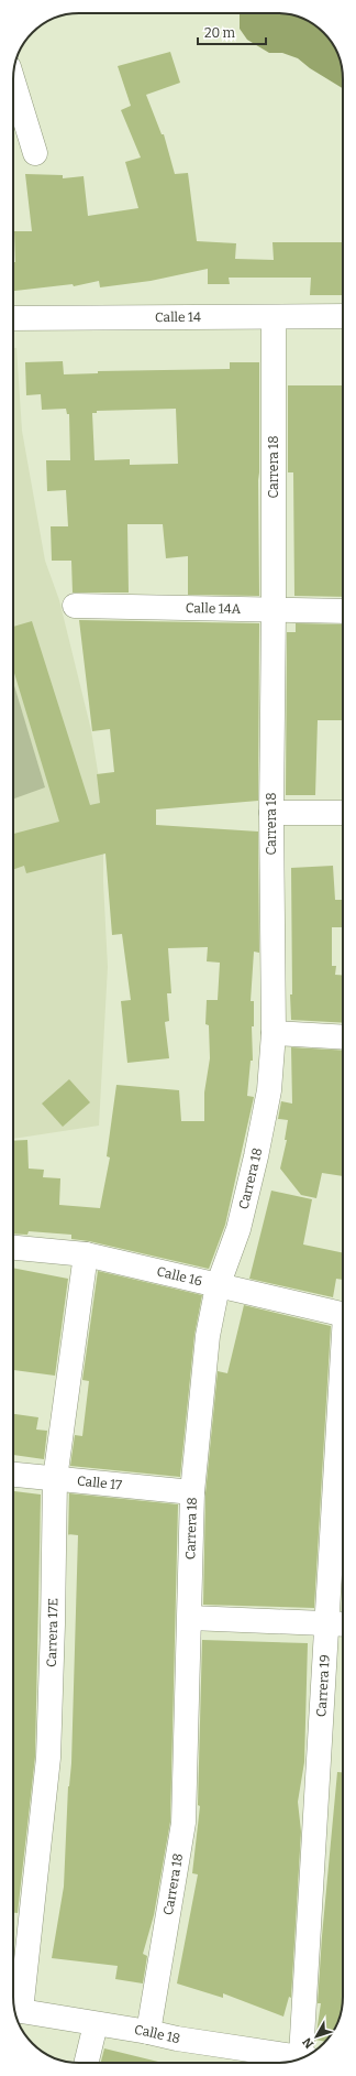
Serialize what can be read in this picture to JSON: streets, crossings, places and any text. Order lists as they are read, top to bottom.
{
  "streets": {
    "street": [
      "Calle 14",
      "Carrera 18",
      "Calle 14A",
      "Calle 16",
      "Calle 17",
      "Carrera 17E",
      "Carrera 19",
      "Calle 18"
    ]
  },
  "crossings": [
    ["Calle 14", "Carrera 18"],
    ["Carrera 18", "Calle 14A"],
    ["Carrera 18", "Calle 16"],
    ["Carrera 18", "Calle 17"],
    ["Carrera 18", "Calle 18"],
    ["Calle 16", "Carrera 17E"],
    ["Calle 17", "Carrera 17E"]
  ],
  "scale_bar": "20 m",
  "north": "bottom left"
}
